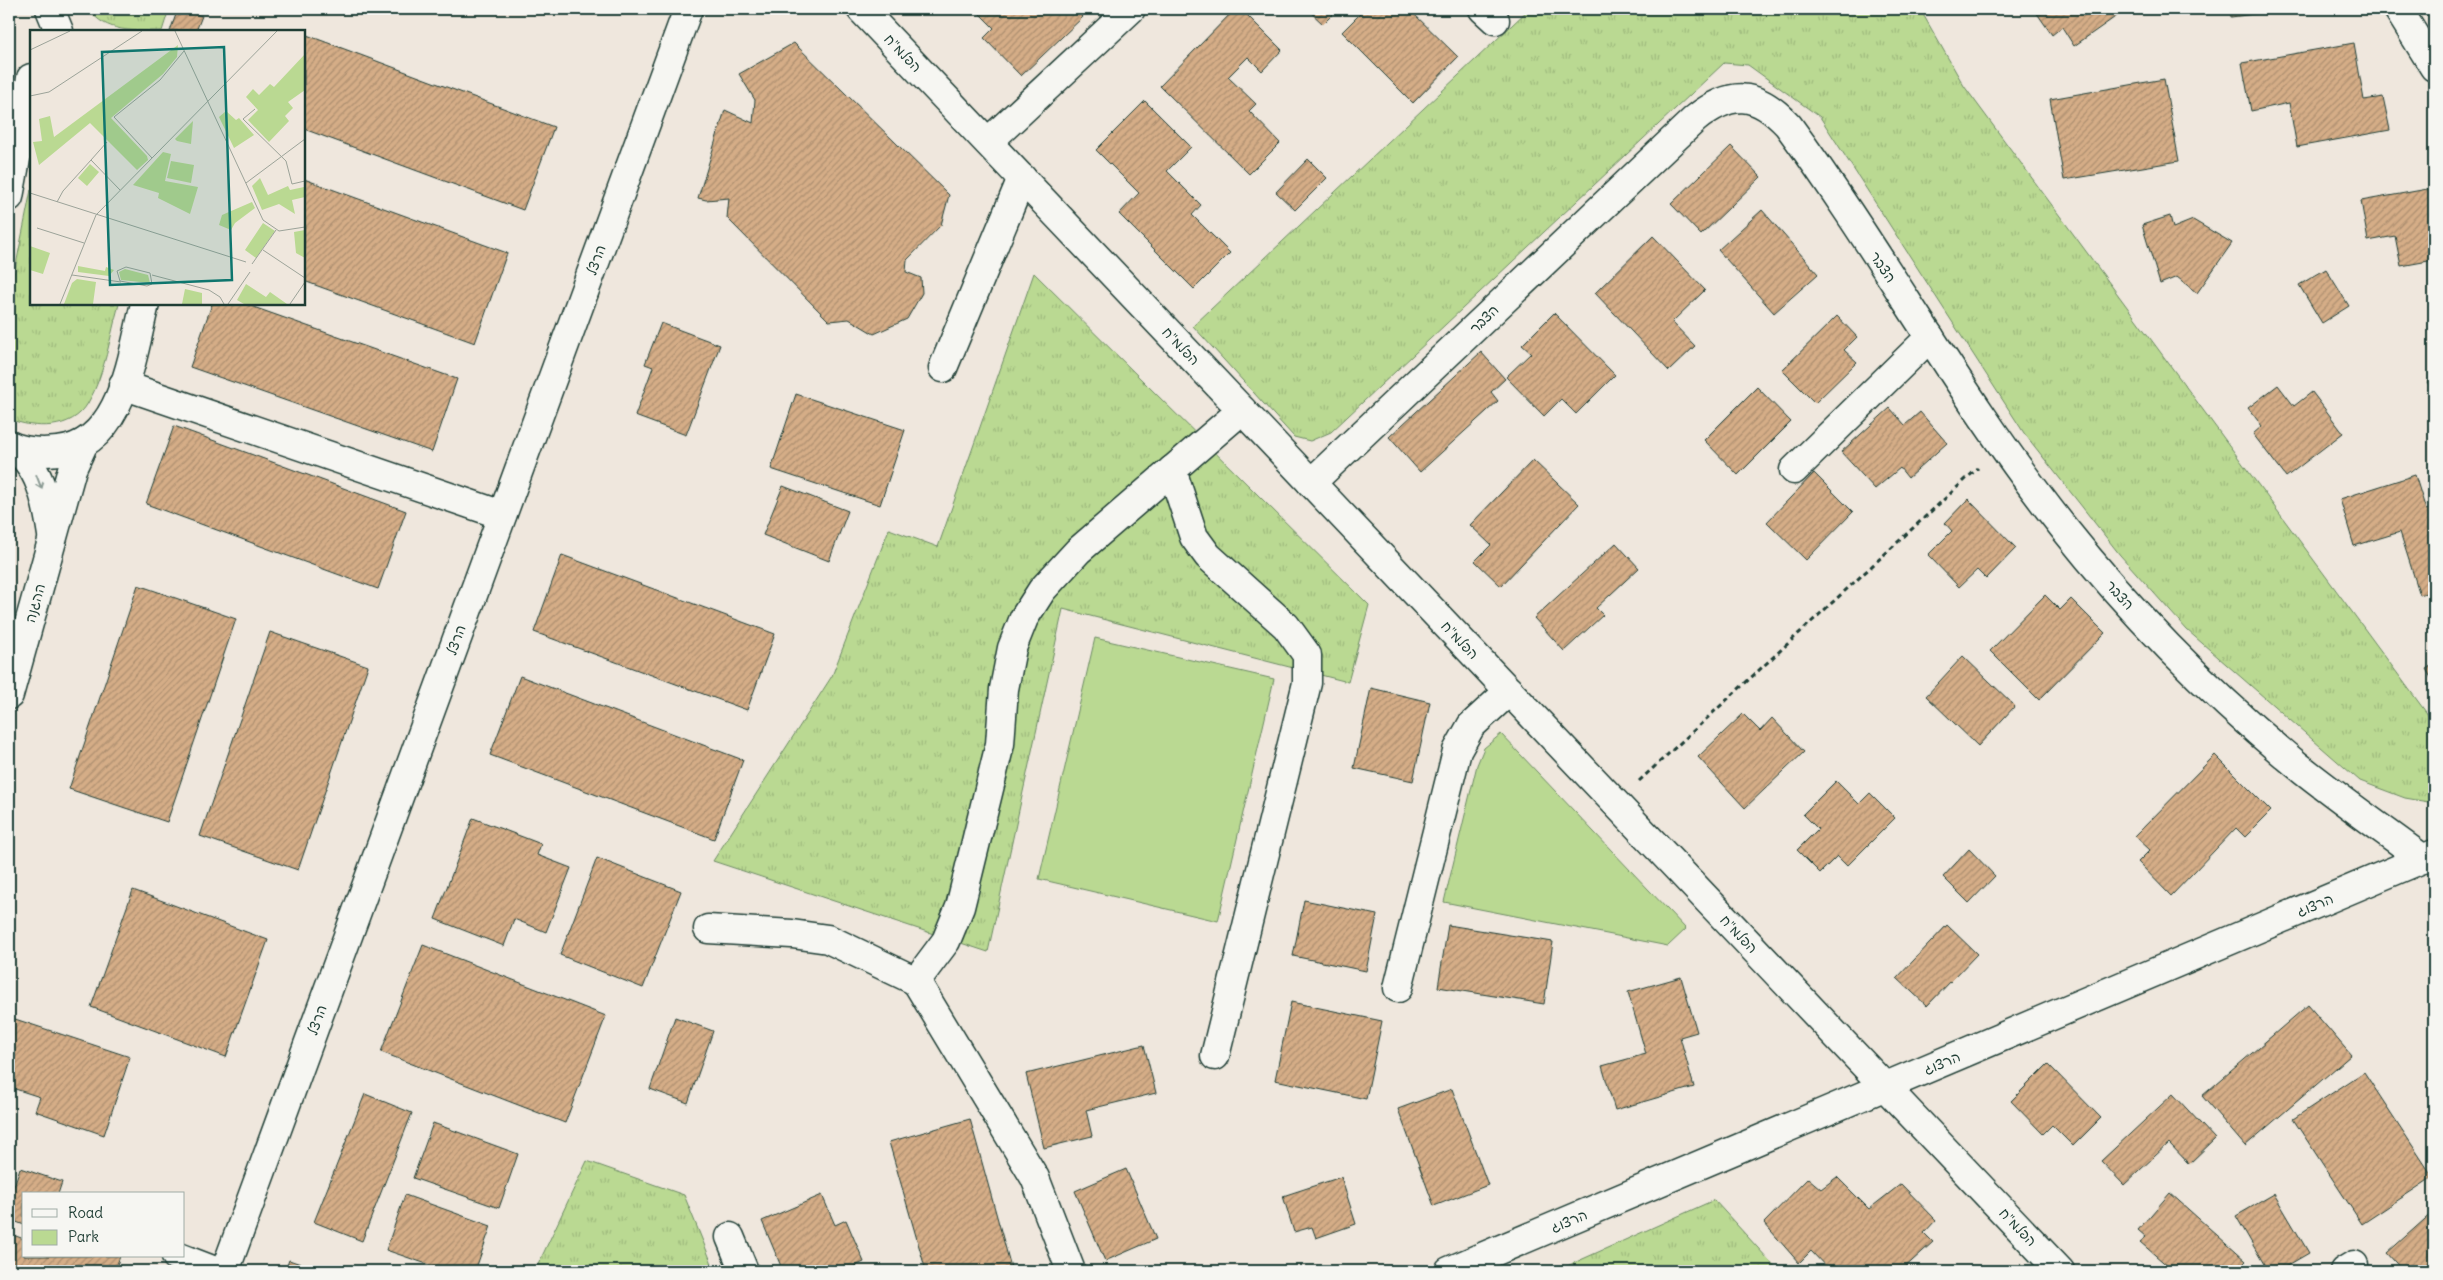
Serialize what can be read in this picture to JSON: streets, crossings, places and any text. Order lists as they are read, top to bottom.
{
  "streets": {
    "street": [
      "הפלמ\"ח",
      "הרצל",
      "הצבר",
      "ההגנה",
      "הרצוג"
    ]
  },
  "crossings": [
    ["הפלמ\"ח", "הצבר"],
    ["הפלמ\"ח", "הרצוג"],
    ["הצבר", "הרצוג"]
  ],
  "legend": ["Road", "Park"]
}
